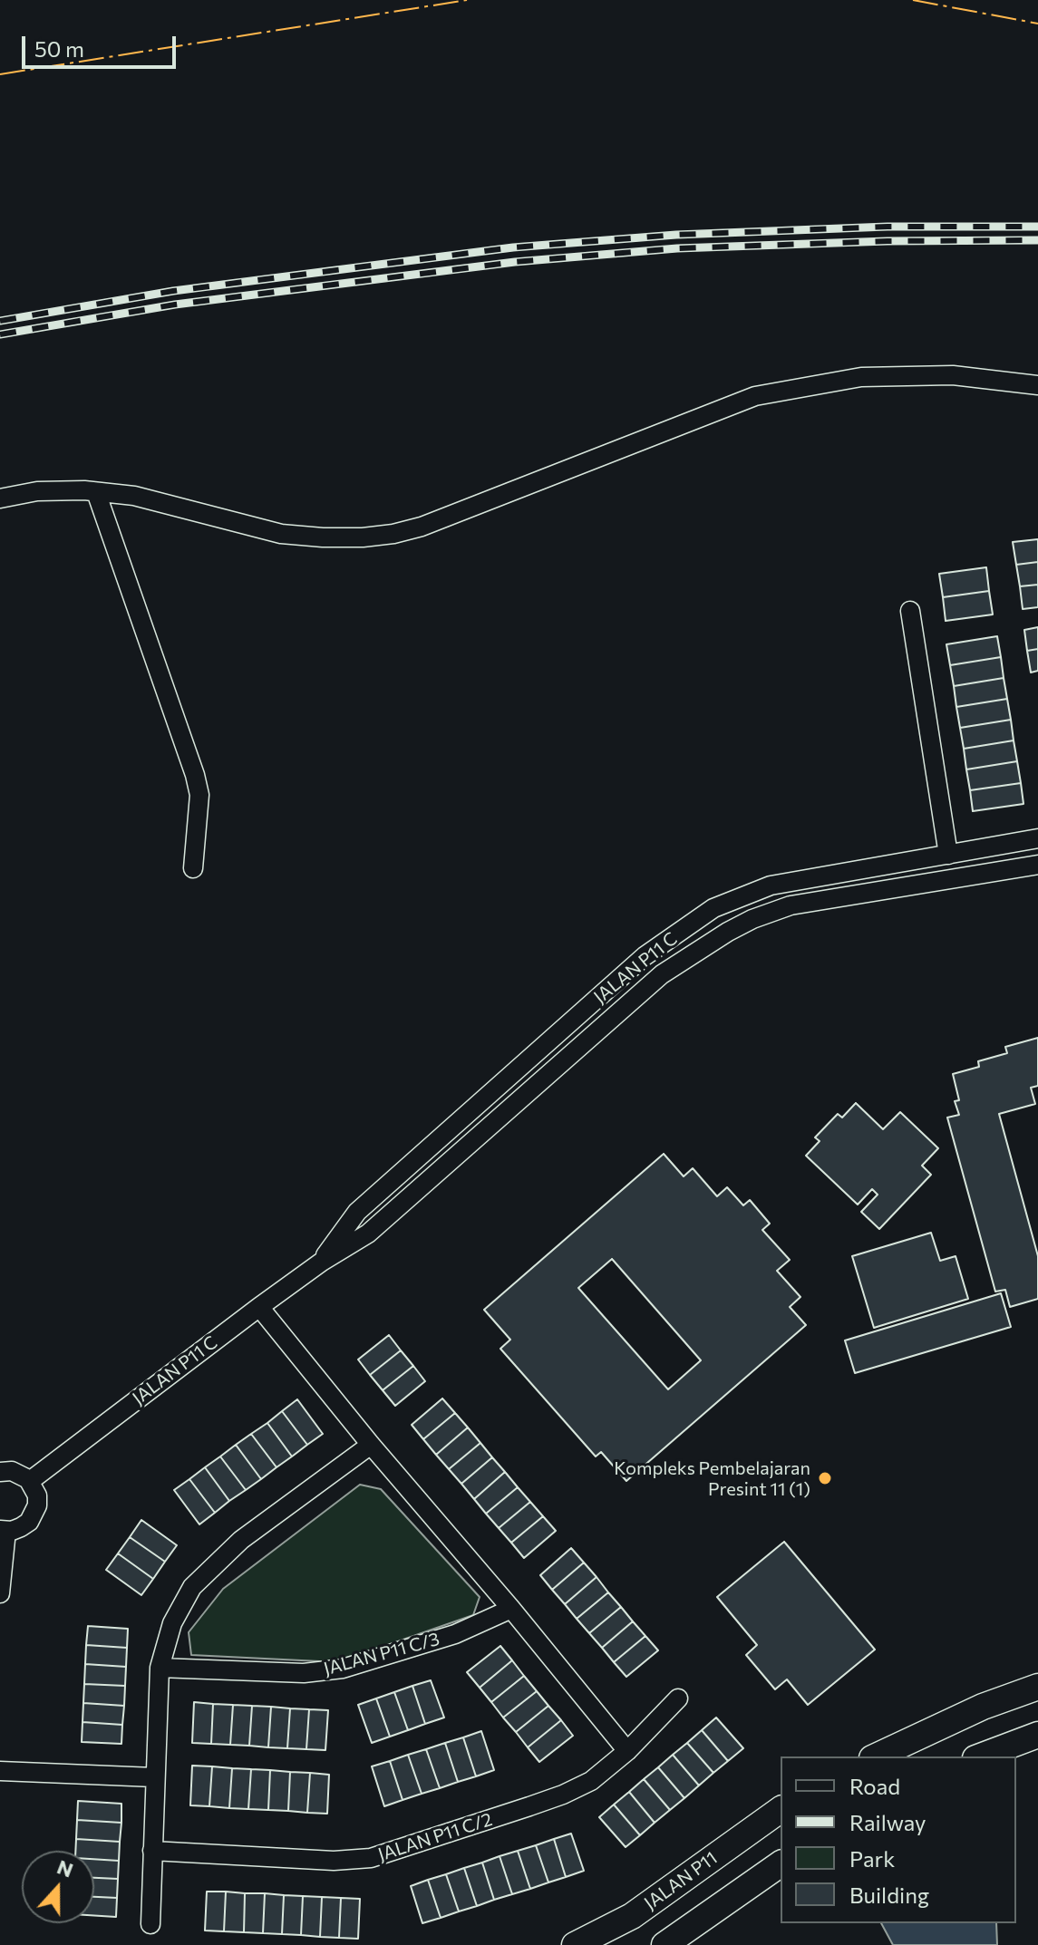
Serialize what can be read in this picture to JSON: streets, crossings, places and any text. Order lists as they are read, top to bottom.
{
  "streets": {
    "main road": ["JALAN P11"],
    "street": ["JALAN P11 C", "JALAN P11 C/3", "JALAN P11 C/2"]
  },
  "places": ["Kompleks Pembelajaran Presint 11 (1)"],
  "legend": [
    "Road",
    "Railway",
    "Park",
    "Building"
  ],
  "scale_bar": "50 m",
  "north": "top"
}
